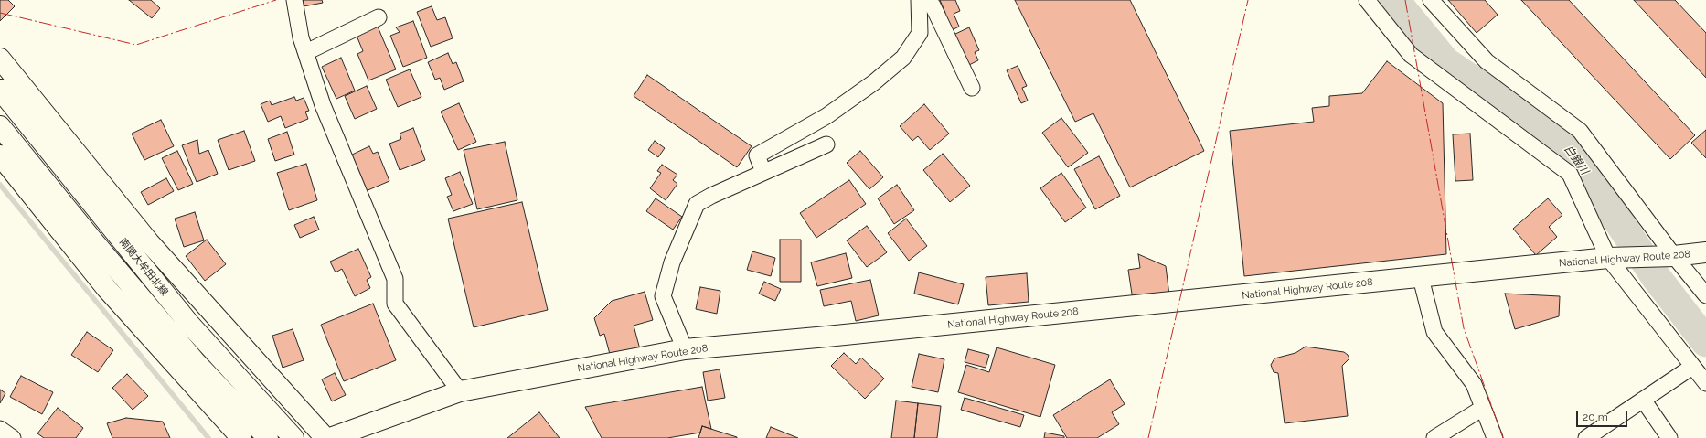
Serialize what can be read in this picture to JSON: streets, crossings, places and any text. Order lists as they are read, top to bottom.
{
  "streets": {
    "main road": ["National Highway Route 208", "南関大牟田北線"]
  },
  "water": ["白銀川"],
  "scale_bar": "20 m"
}
